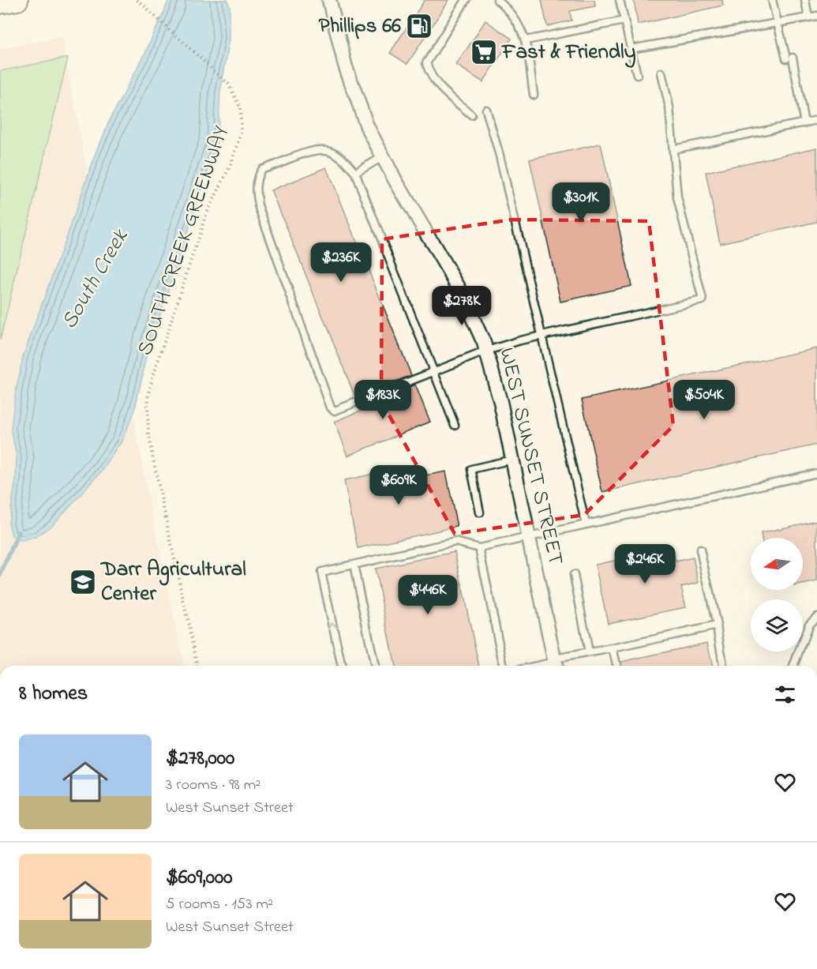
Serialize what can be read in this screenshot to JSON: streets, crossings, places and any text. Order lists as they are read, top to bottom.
{
  "streets": {
    "street": ["WEST SUNSET STREET"],
    "path": ["SOUTH CREEK GREENWAY"]
  },
  "water": ["South Creek"],
  "places": {
    "fuel station": ["Phillips 66"],
    "supermarket": ["Fast & Friendly"],
    "school or university": ["Darr Agricultural Center"]
  },
  "north": "left",
  "page": {
    "price": [
      "$301K",
      "$236K",
      "$278K",
      "$183K",
      "$504K",
      "$609K",
      "$246K",
      "$446K"
    ],
    "heading": "8 homes",
    "list": [
      {
        "name": "$278,000",
        "note": "3 rooms · 98 m² · West Sunset Street"
      },
      {
        "name": "$609,000",
        "note": "5 rooms · 153 m² · West Sunset Street"
      }
    ]
  }
}
